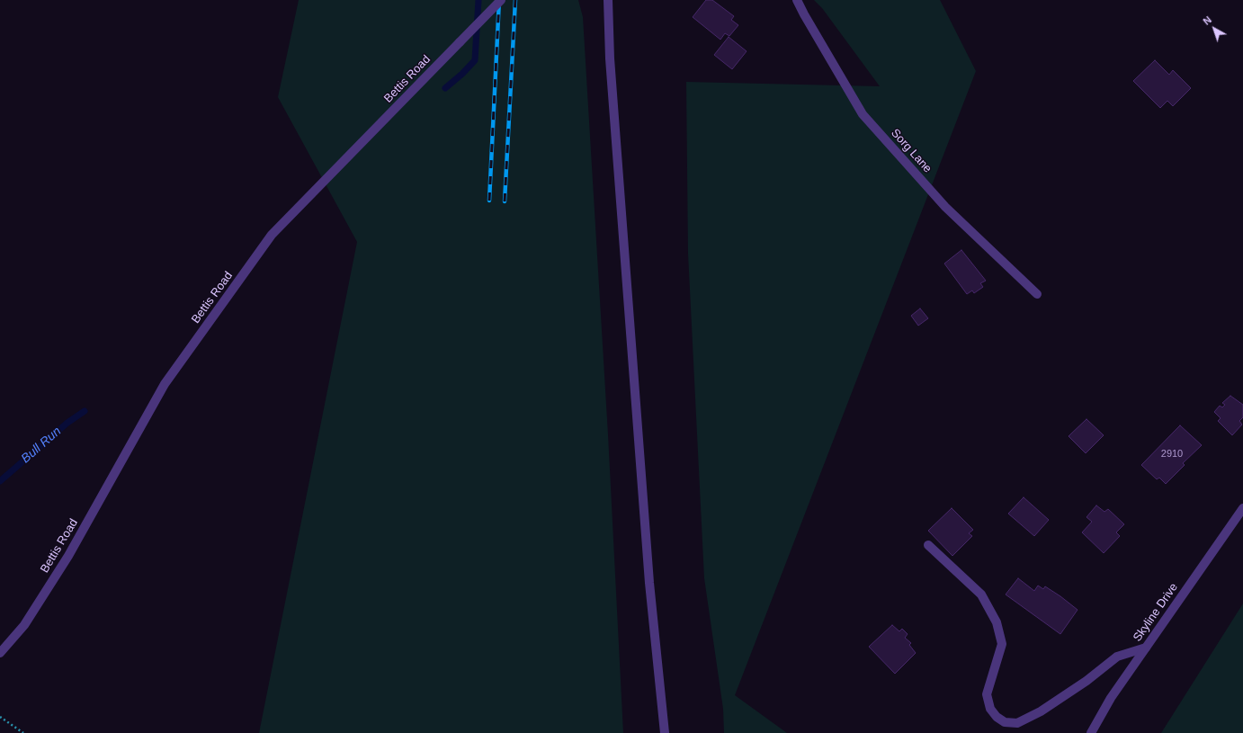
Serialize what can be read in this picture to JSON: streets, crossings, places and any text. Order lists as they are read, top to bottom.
{
  "streets": {
    "street": ["Bettis Road", "Sorg Lane", "Skyline Drive"]
  },
  "water": ["Bull Run"],
  "house_numbers": ["2910"],
  "north": "top left"
}
